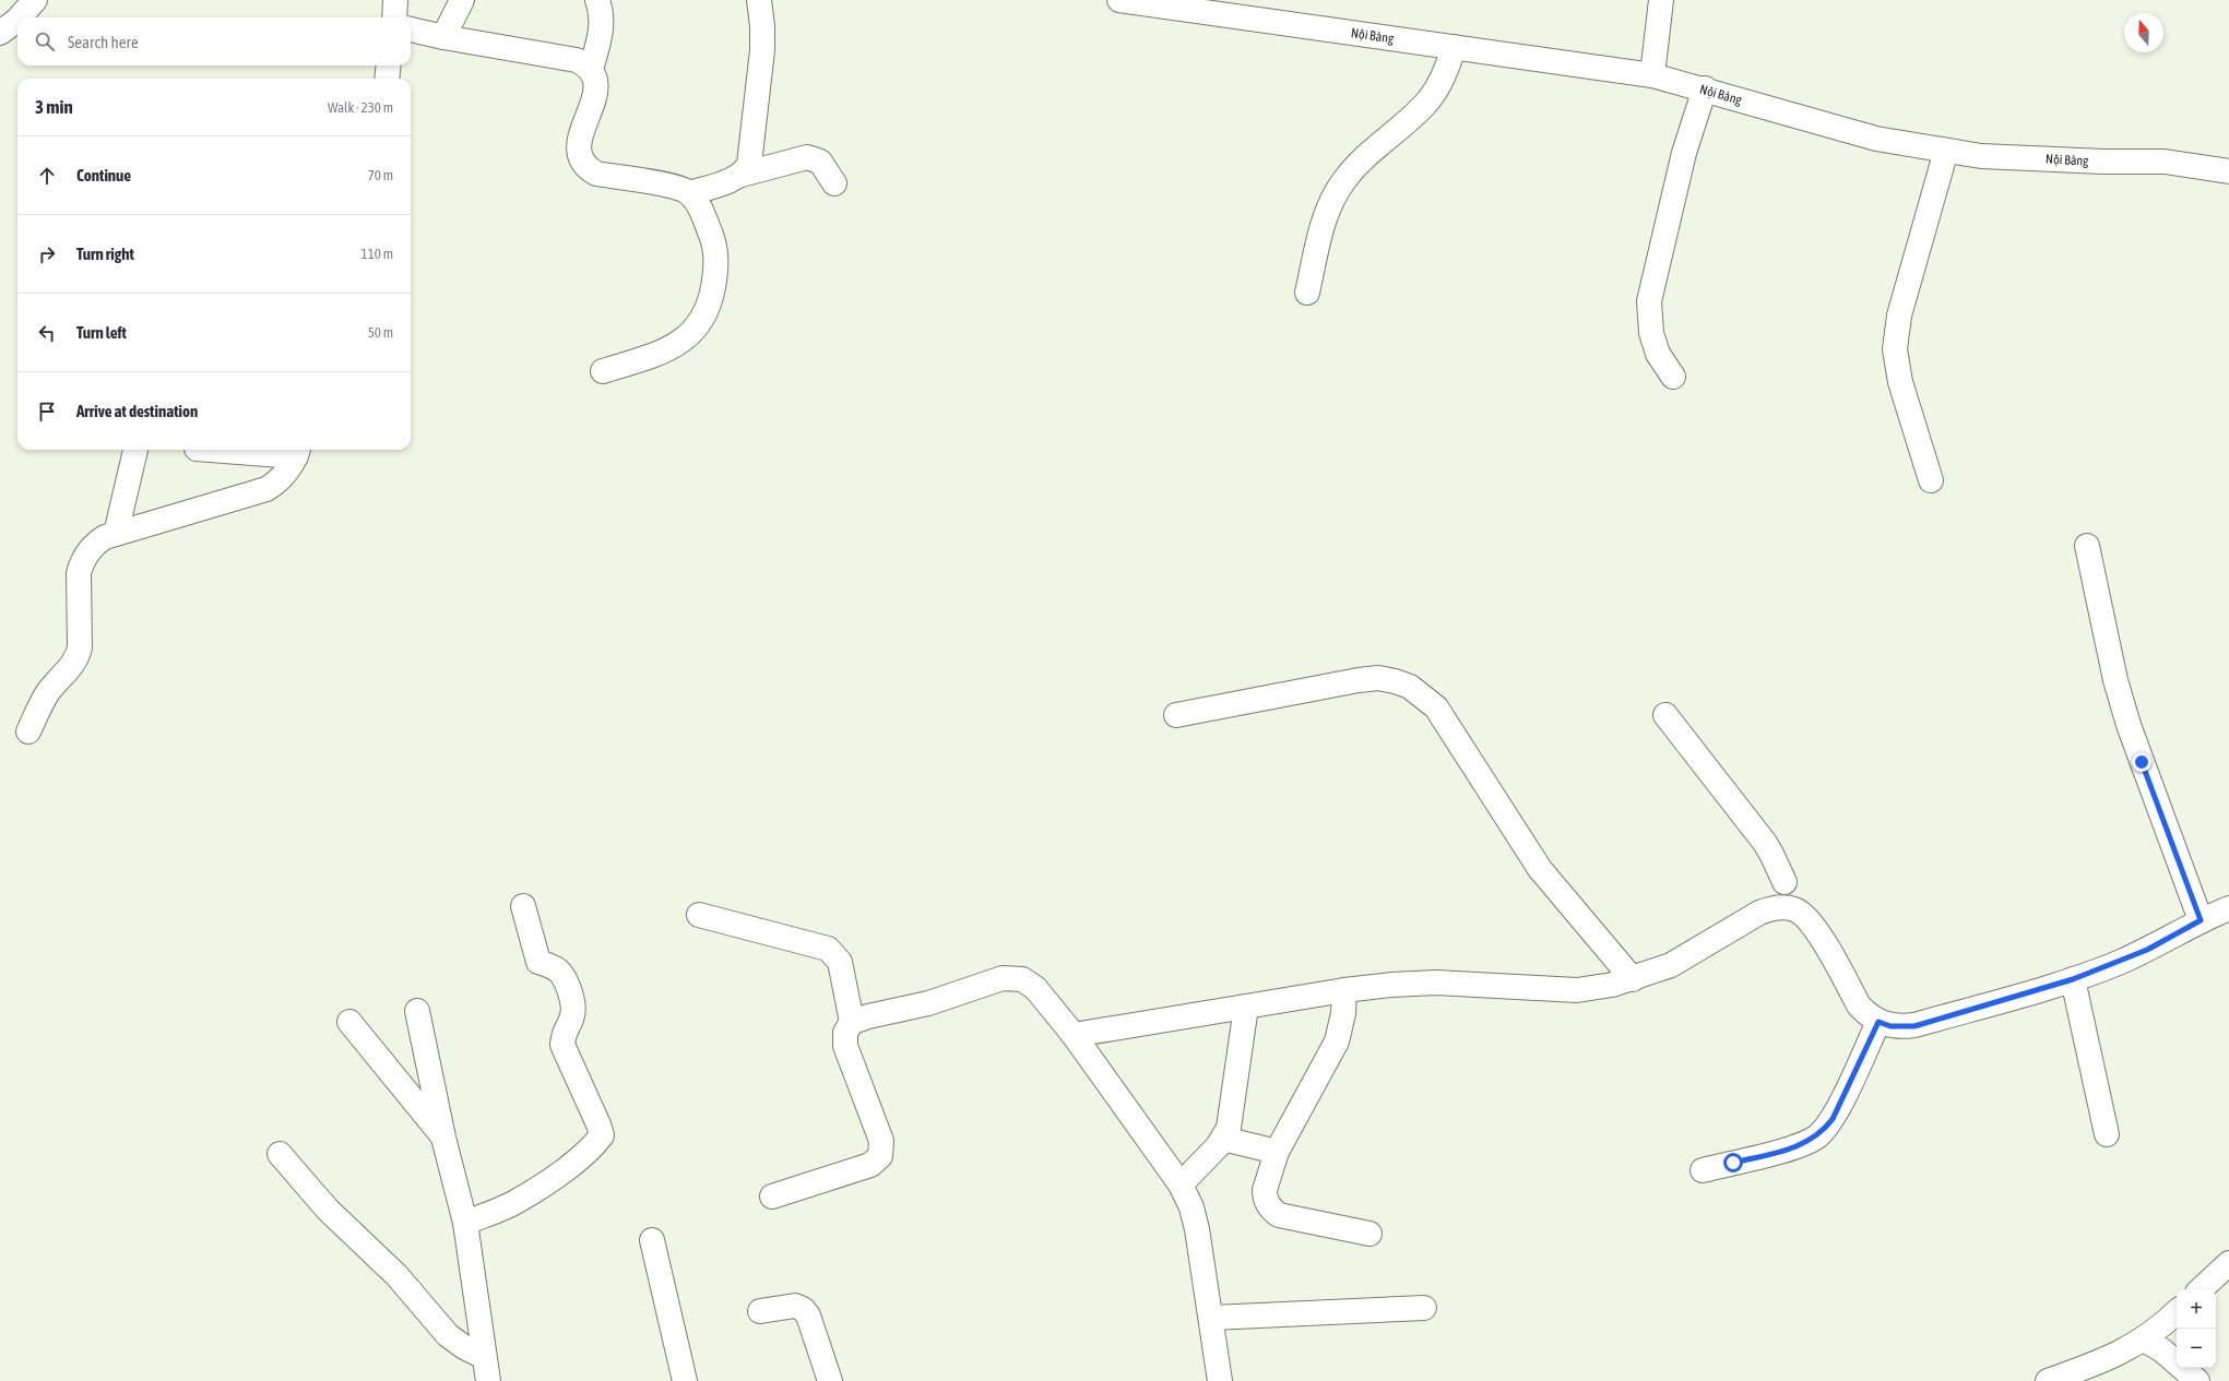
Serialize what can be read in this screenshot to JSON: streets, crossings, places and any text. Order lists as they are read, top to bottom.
{
  "streets": {
    "street": ["Nội Bàng"]
  },
  "north": "top",
  "page": {
    "search": "Search here",
    "heading": ["3 min", "Walk · 230 m"],
    "list": [
      ["Continue", "70 m"],
      ["Turn right", "110 m"],
      ["Turn left", "50 m"],
      "Arrive at destination"
    ],
    "map_buttons": ["+", "−"]
  }
}
